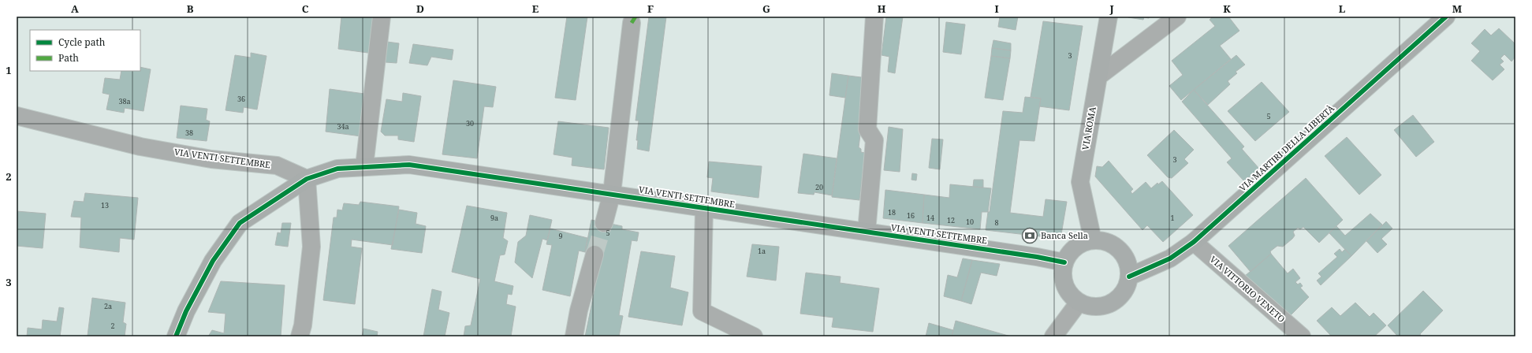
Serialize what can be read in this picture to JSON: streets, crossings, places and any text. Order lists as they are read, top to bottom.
{
  "streets": {
    "street": [
      "VIA ROMA",
      "VIA MARTIRI DELLA LIBERTÀ",
      "VIA VENTI SETTEMBRE",
      "VIA VITTORIO VENETO"
    ]
  },
  "crossings": [
    ["VIA ROMA", "VIA MARTIRI DELLA LIBERTÀ"],
    ["VIA ROMA", "VIA VENTI SETTEMBRE"],
    ["VIA MARTIRI DELLA LIBERTÀ", "VIA VENTI SETTEMBRE"],
    ["VIA MARTIRI DELLA LIBERTÀ", "VIA VITTORIO VENETO"]
  ],
  "places": {
    "bank": ["Banca Sella"]
  },
  "house_numbers": [
    "3",
    "36",
    "38a",
    "5",
    "30",
    "34a",
    "38",
    "3",
    "20",
    "13",
    "18",
    "16",
    "9a",
    "14",
    "1",
    "12",
    "10",
    "8",
    "5",
    "9",
    "1a",
    "2a",
    "2"
  ],
  "legend": ["Cycle path", "Path"],
  "grid": {
    "columns": [
      "A",
      "B",
      "C",
      "D",
      "E",
      "F",
      "G",
      "H",
      "I",
      "J",
      "K",
      "L",
      "M"
    ],
    "rows": ["1", "2", "3"]
  }
}
